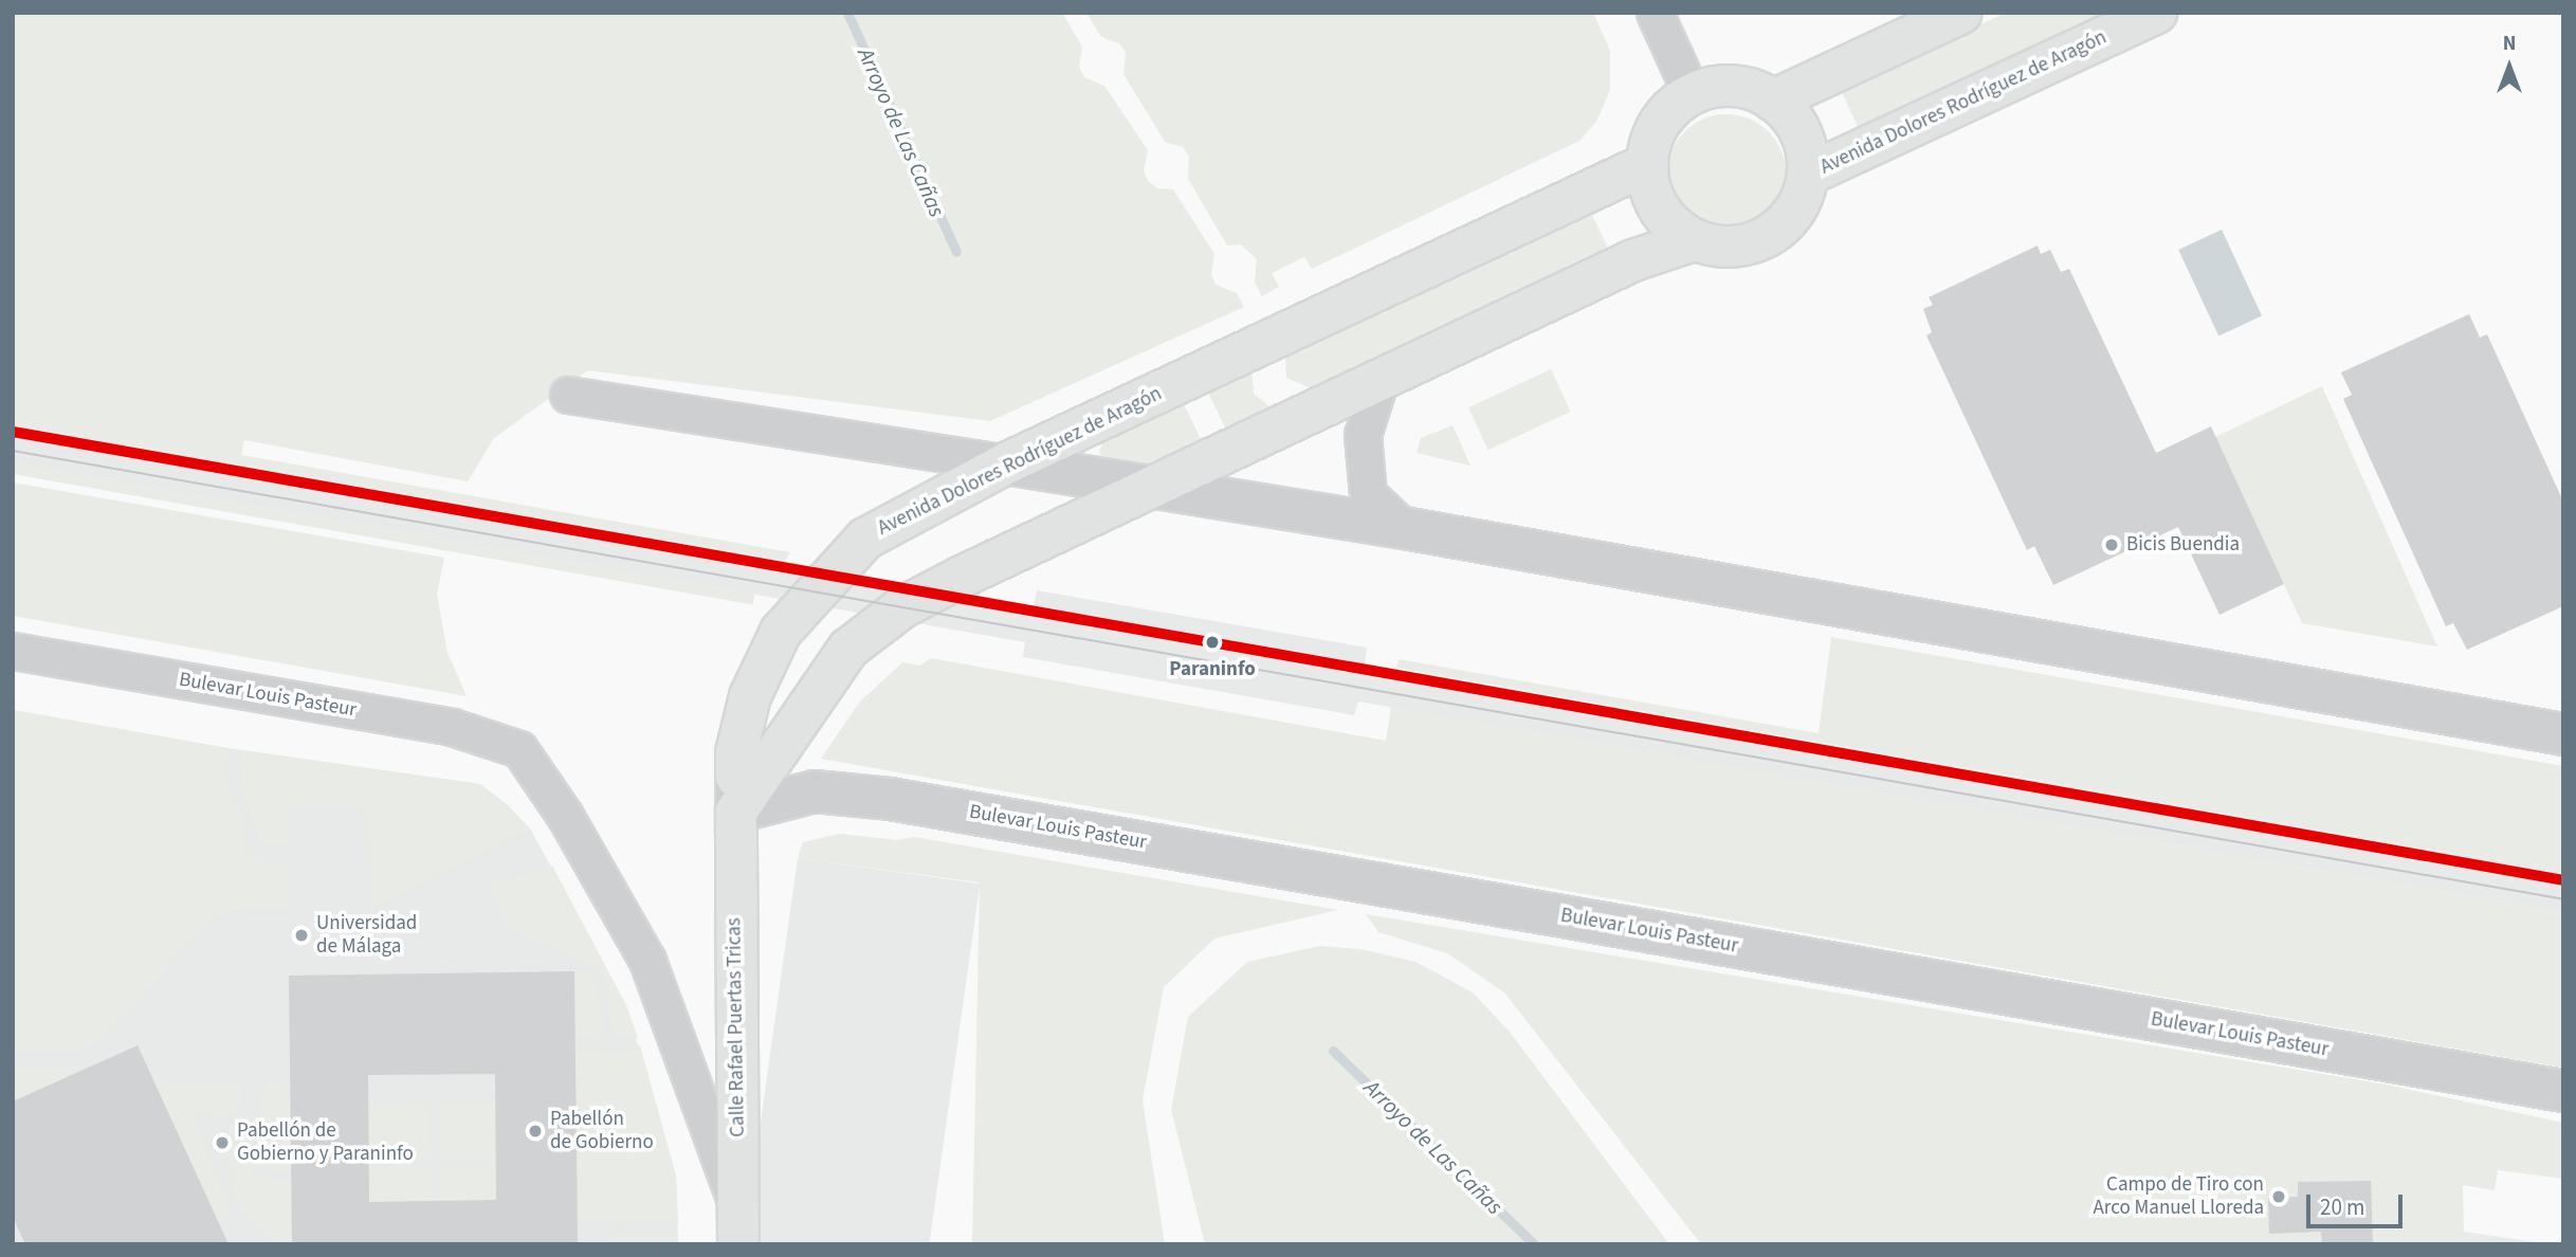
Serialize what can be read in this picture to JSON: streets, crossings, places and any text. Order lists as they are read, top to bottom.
{
  "streets": {
    "main road": ["Avenida Dolores Rodríguez de Aragón", "Calle Rafael Puertas Tricas"],
    "street": ["Bulevar Louis Pasteur"]
  },
  "crossings": [
    ["Avenida Dolores Rodríguez de Aragón", "Bulevar Louis Pasteur"],
    ["Avenida Dolores Rodríguez de Aragón", "Calle Rafael Puertas Tricas"],
    ["Bulevar Louis Pasteur", "Calle Rafael Puertas Tricas"]
  ],
  "water": ["Arroyo de Las Cañas"],
  "places": [
    "Bicis Buendia",
    "Paraninfo",
    "Universidad de Málaga",
    "Pabellón de Gobierno",
    "Pabellón de Gobierno y Paraninfo",
    "Campo de Tiro con Arco Manuel Lloreda"
  ],
  "scale_bar": "20 m",
  "north": "top"
}
